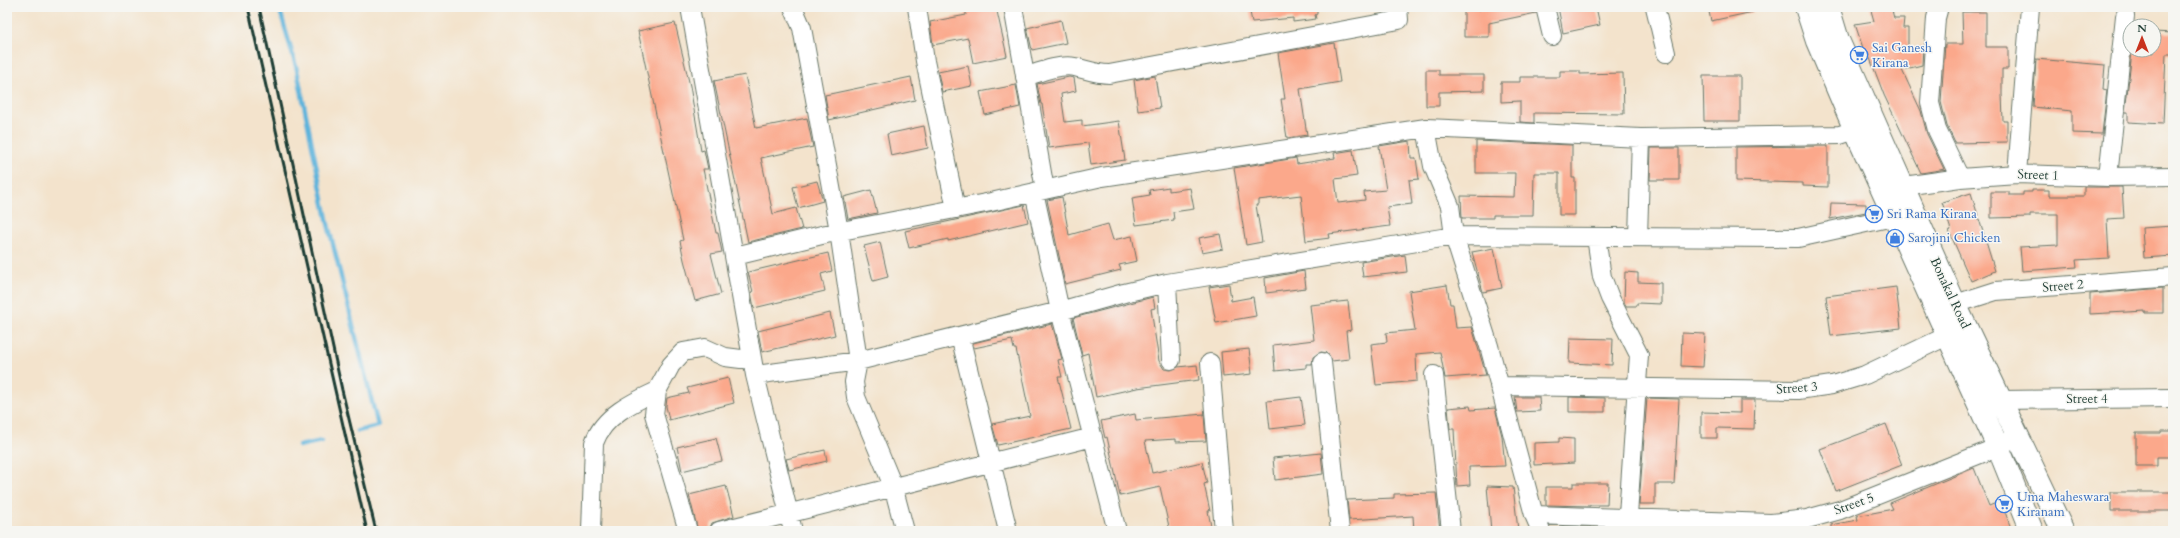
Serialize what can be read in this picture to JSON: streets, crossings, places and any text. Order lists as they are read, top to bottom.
{
  "streets": {
    "main road": ["Bonakal Road"],
    "street": [
      "Street 1",
      "Street 2",
      "Street 3",
      "Street 4",
      "Street 5"
    ]
  },
  "crossings": [
    ["Street 1", "Bonakal Road"],
    ["Street 2", "Bonakal Road"],
    ["Bonakal Road", "Street 3"],
    ["Bonakal Road", "Street 4"],
    ["Bonakal Road", "Street 5"]
  ],
  "places": {
    "supermarket": ["Sai Ganesh Kirana", "Sri Rama Kirana", "Uma Maheswara Kiranam"],
    "shop": ["Sarojini Chicken"]
  },
  "north": "top"
}
